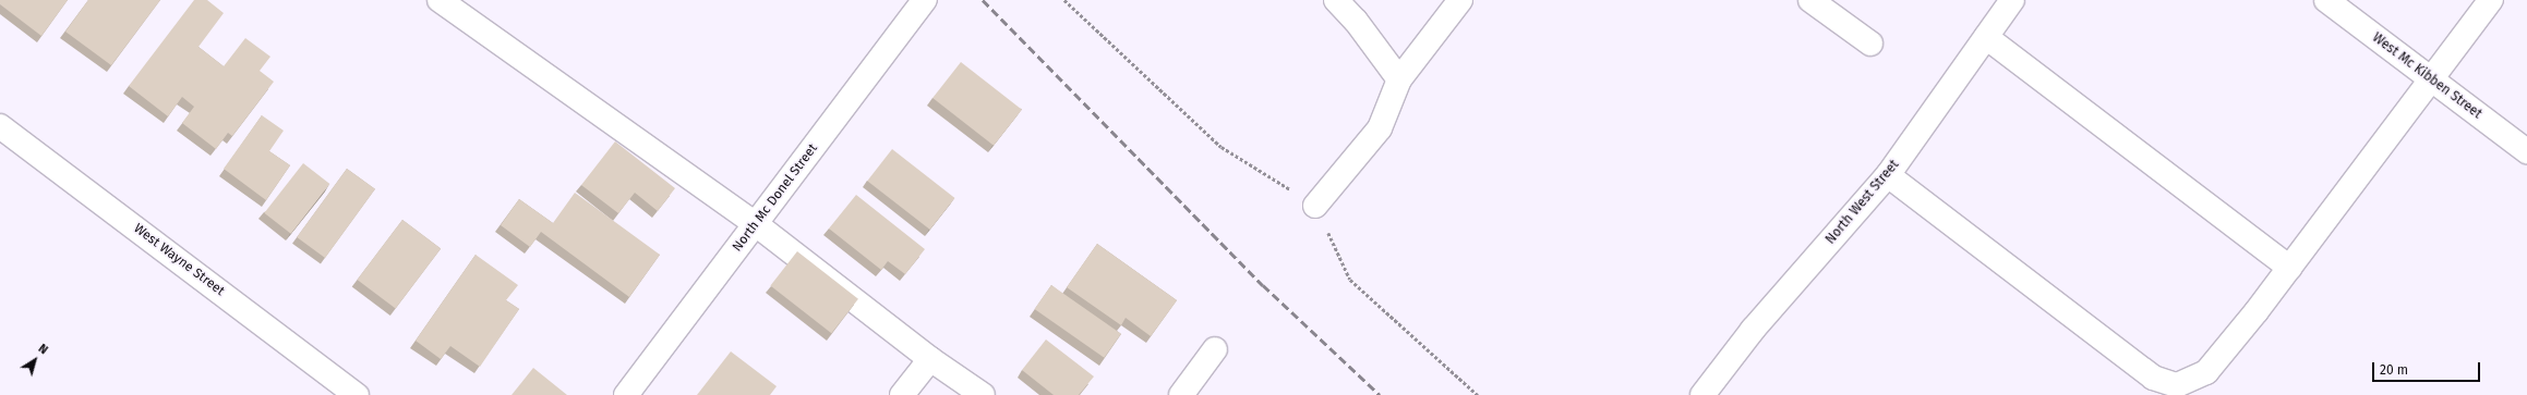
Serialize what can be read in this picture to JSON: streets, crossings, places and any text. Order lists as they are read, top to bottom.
{
  "streets": {
    "street": [
      "West Mc Kibben Street",
      "North Mc Donel Street",
      "North West Street",
      "West Wayne Street"
    ]
  },
  "scale_bar": "20 m",
  "north": "top right"
}
